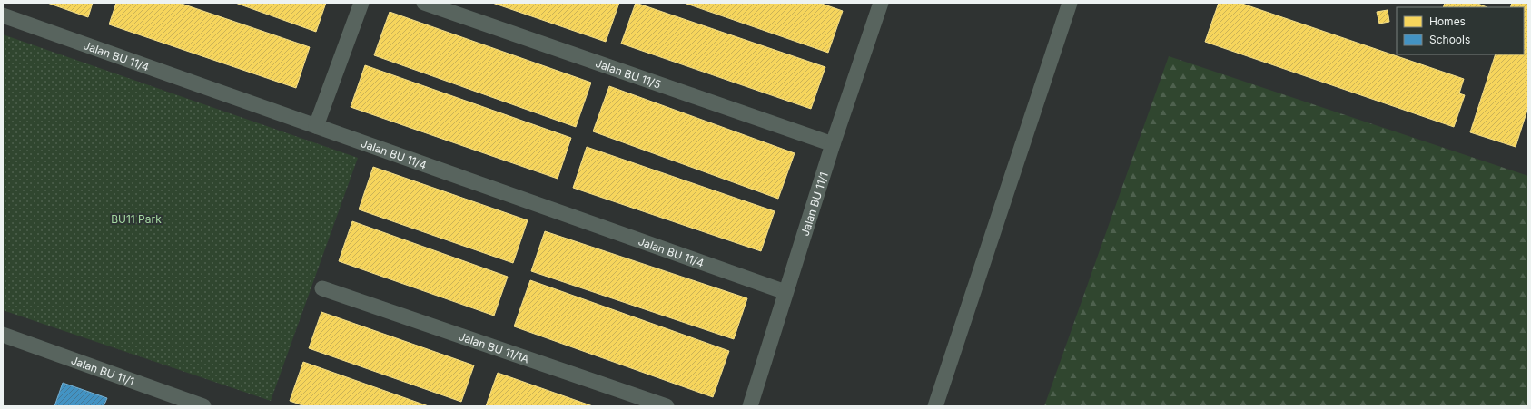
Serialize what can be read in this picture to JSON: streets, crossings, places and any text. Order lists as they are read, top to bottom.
{
  "streets": {
    "street": [
      "Jalan BU 11/4",
      "Jalan BU 11/5",
      "Jalan BU 11/1",
      "Jalan BU 11/1A"
    ]
  },
  "crossings": [
    ["Jalan BU 11/4", "Jalan BU 11/1"],
    ["Jalan BU 11/5", "Jalan BU 11/1"]
  ],
  "parks": ["BU11 Park"],
  "legend": ["Homes", "Schools"]
}
